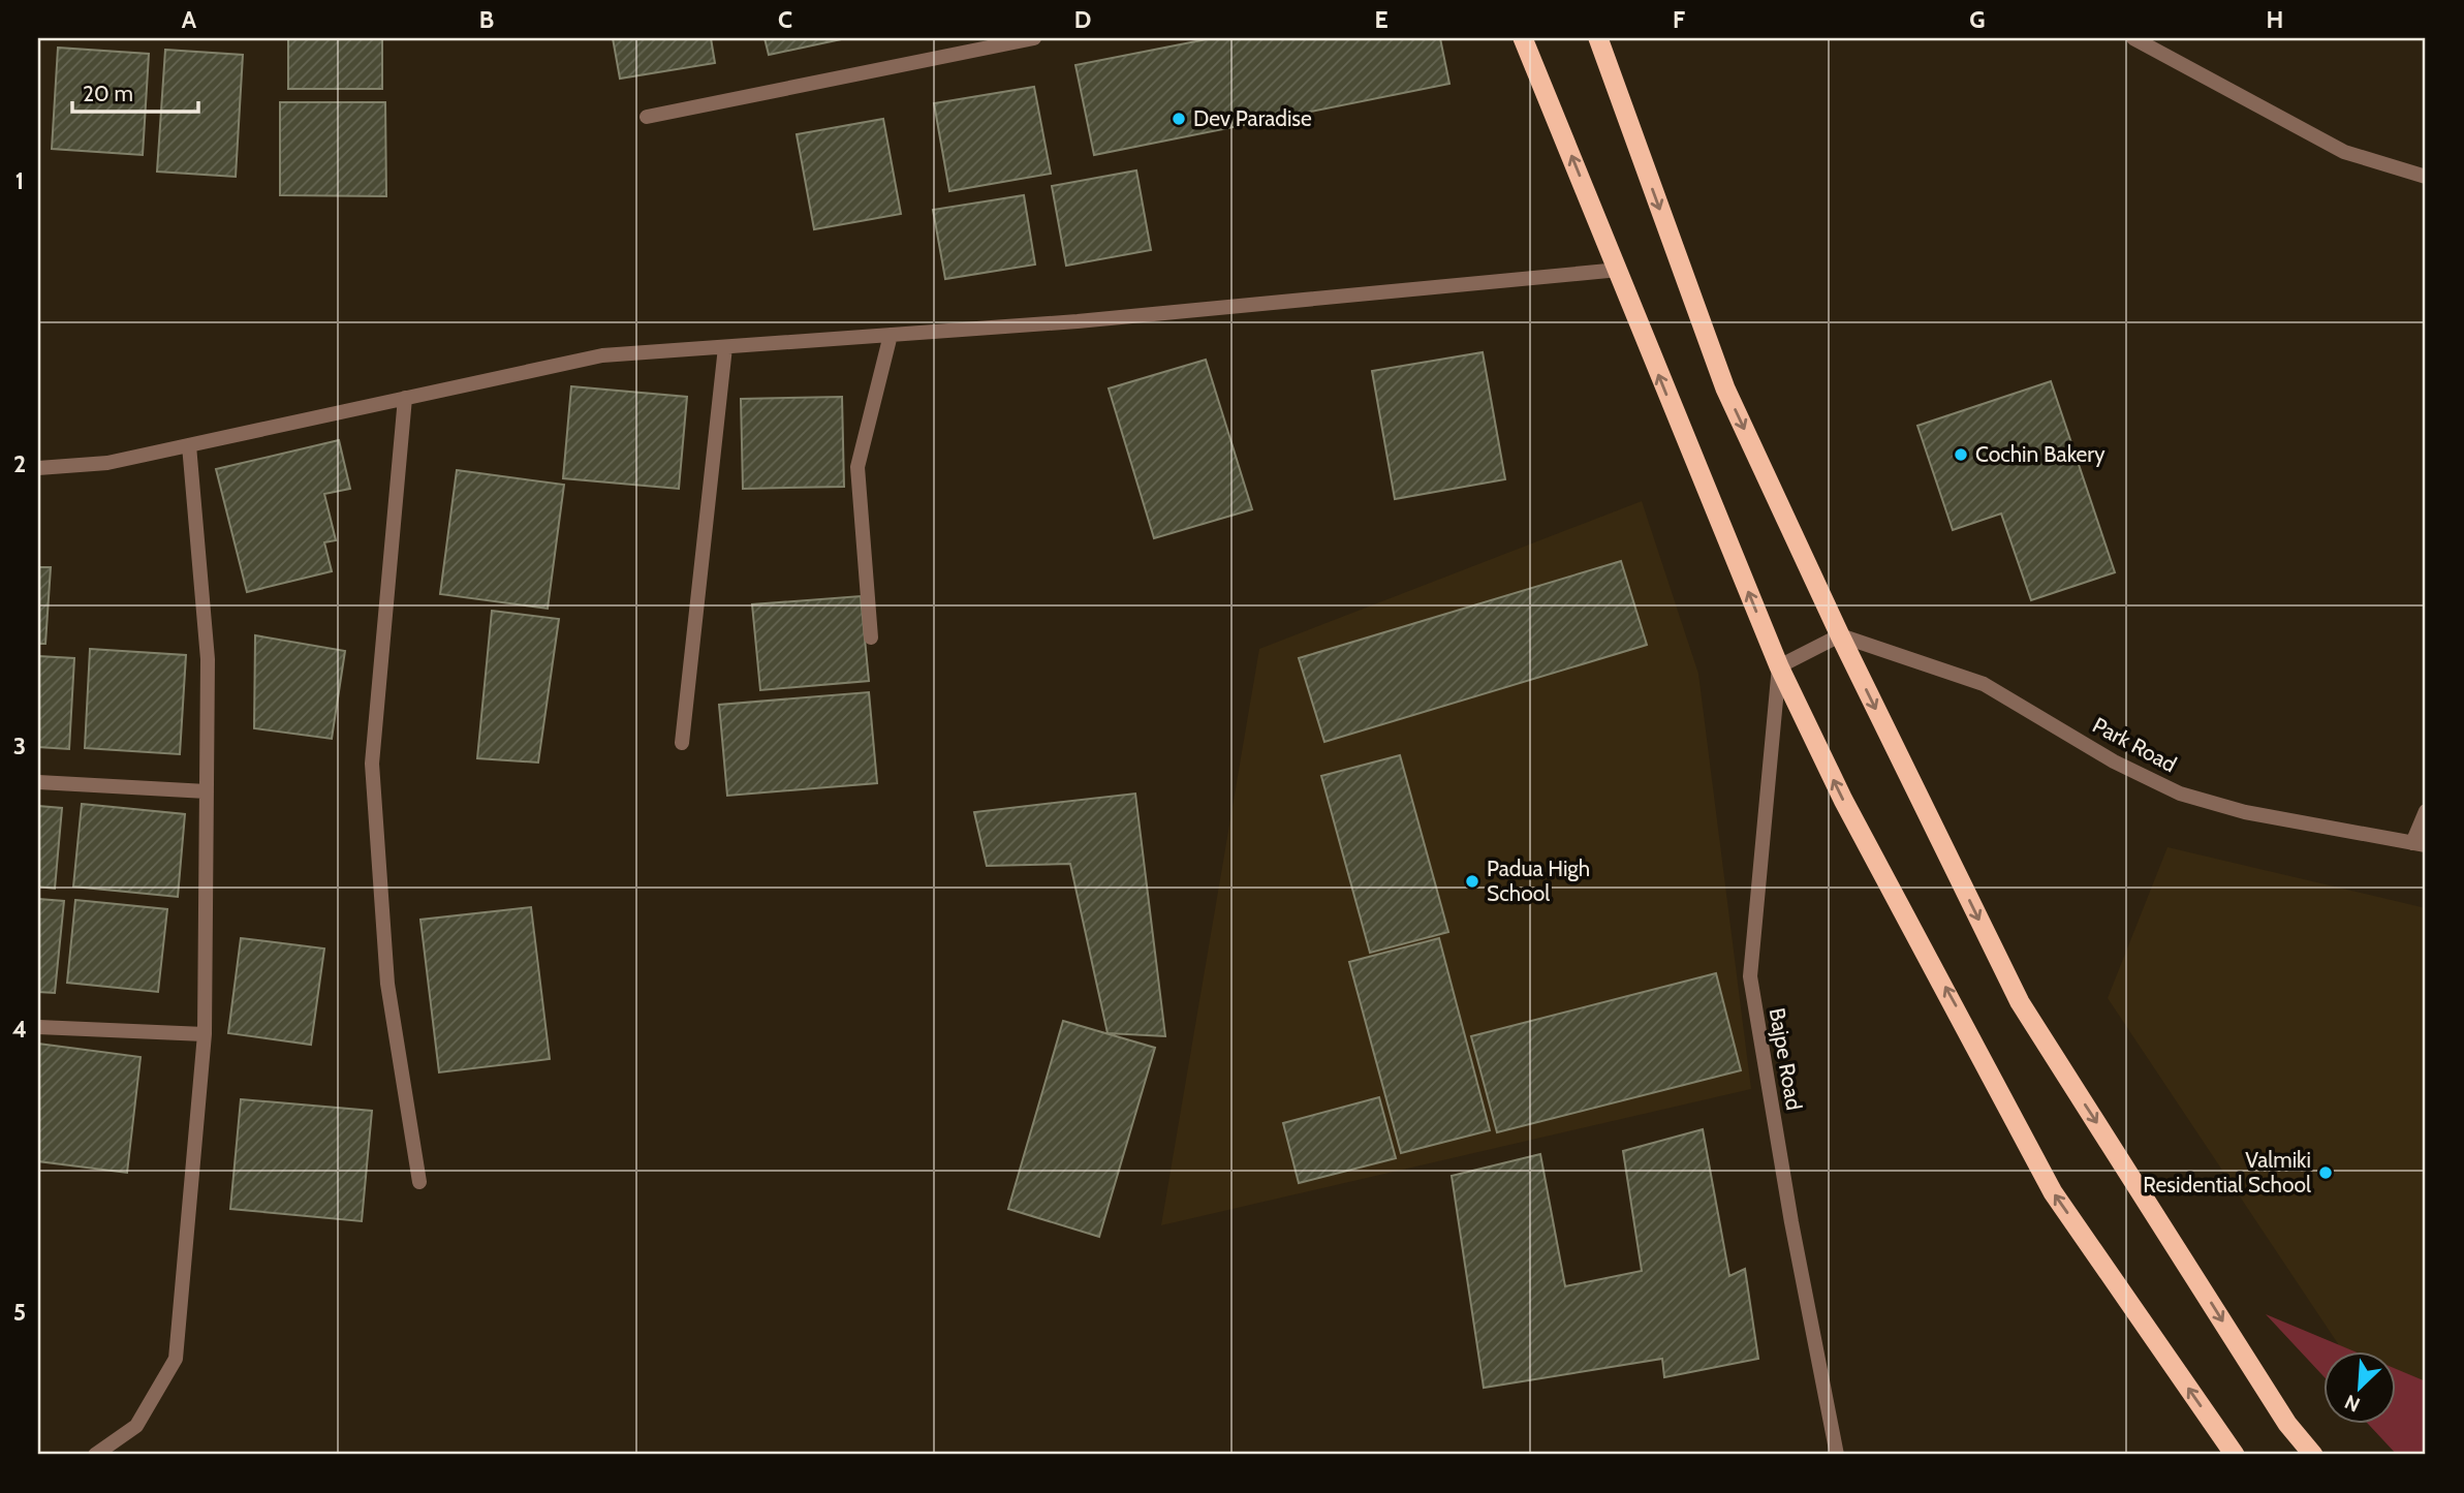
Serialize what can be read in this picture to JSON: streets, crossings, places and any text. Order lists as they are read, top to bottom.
{
  "streets": {
    "street": ["Park Road", "Bajpe Road"]
  },
  "places": [
    "Dev Paradise",
    "Cochin Bakery",
    "Padua High School",
    "Valmiki Residential School"
  ],
  "scale_bar": "20 m",
  "north": "bottom left",
  "grid": {
    "columns": [
      "A",
      "B",
      "C",
      "D",
      "E",
      "F",
      "G",
      "H"
    ],
    "rows": [
      "1",
      "2",
      "3",
      "4",
      "5"
    ]
  }
}
